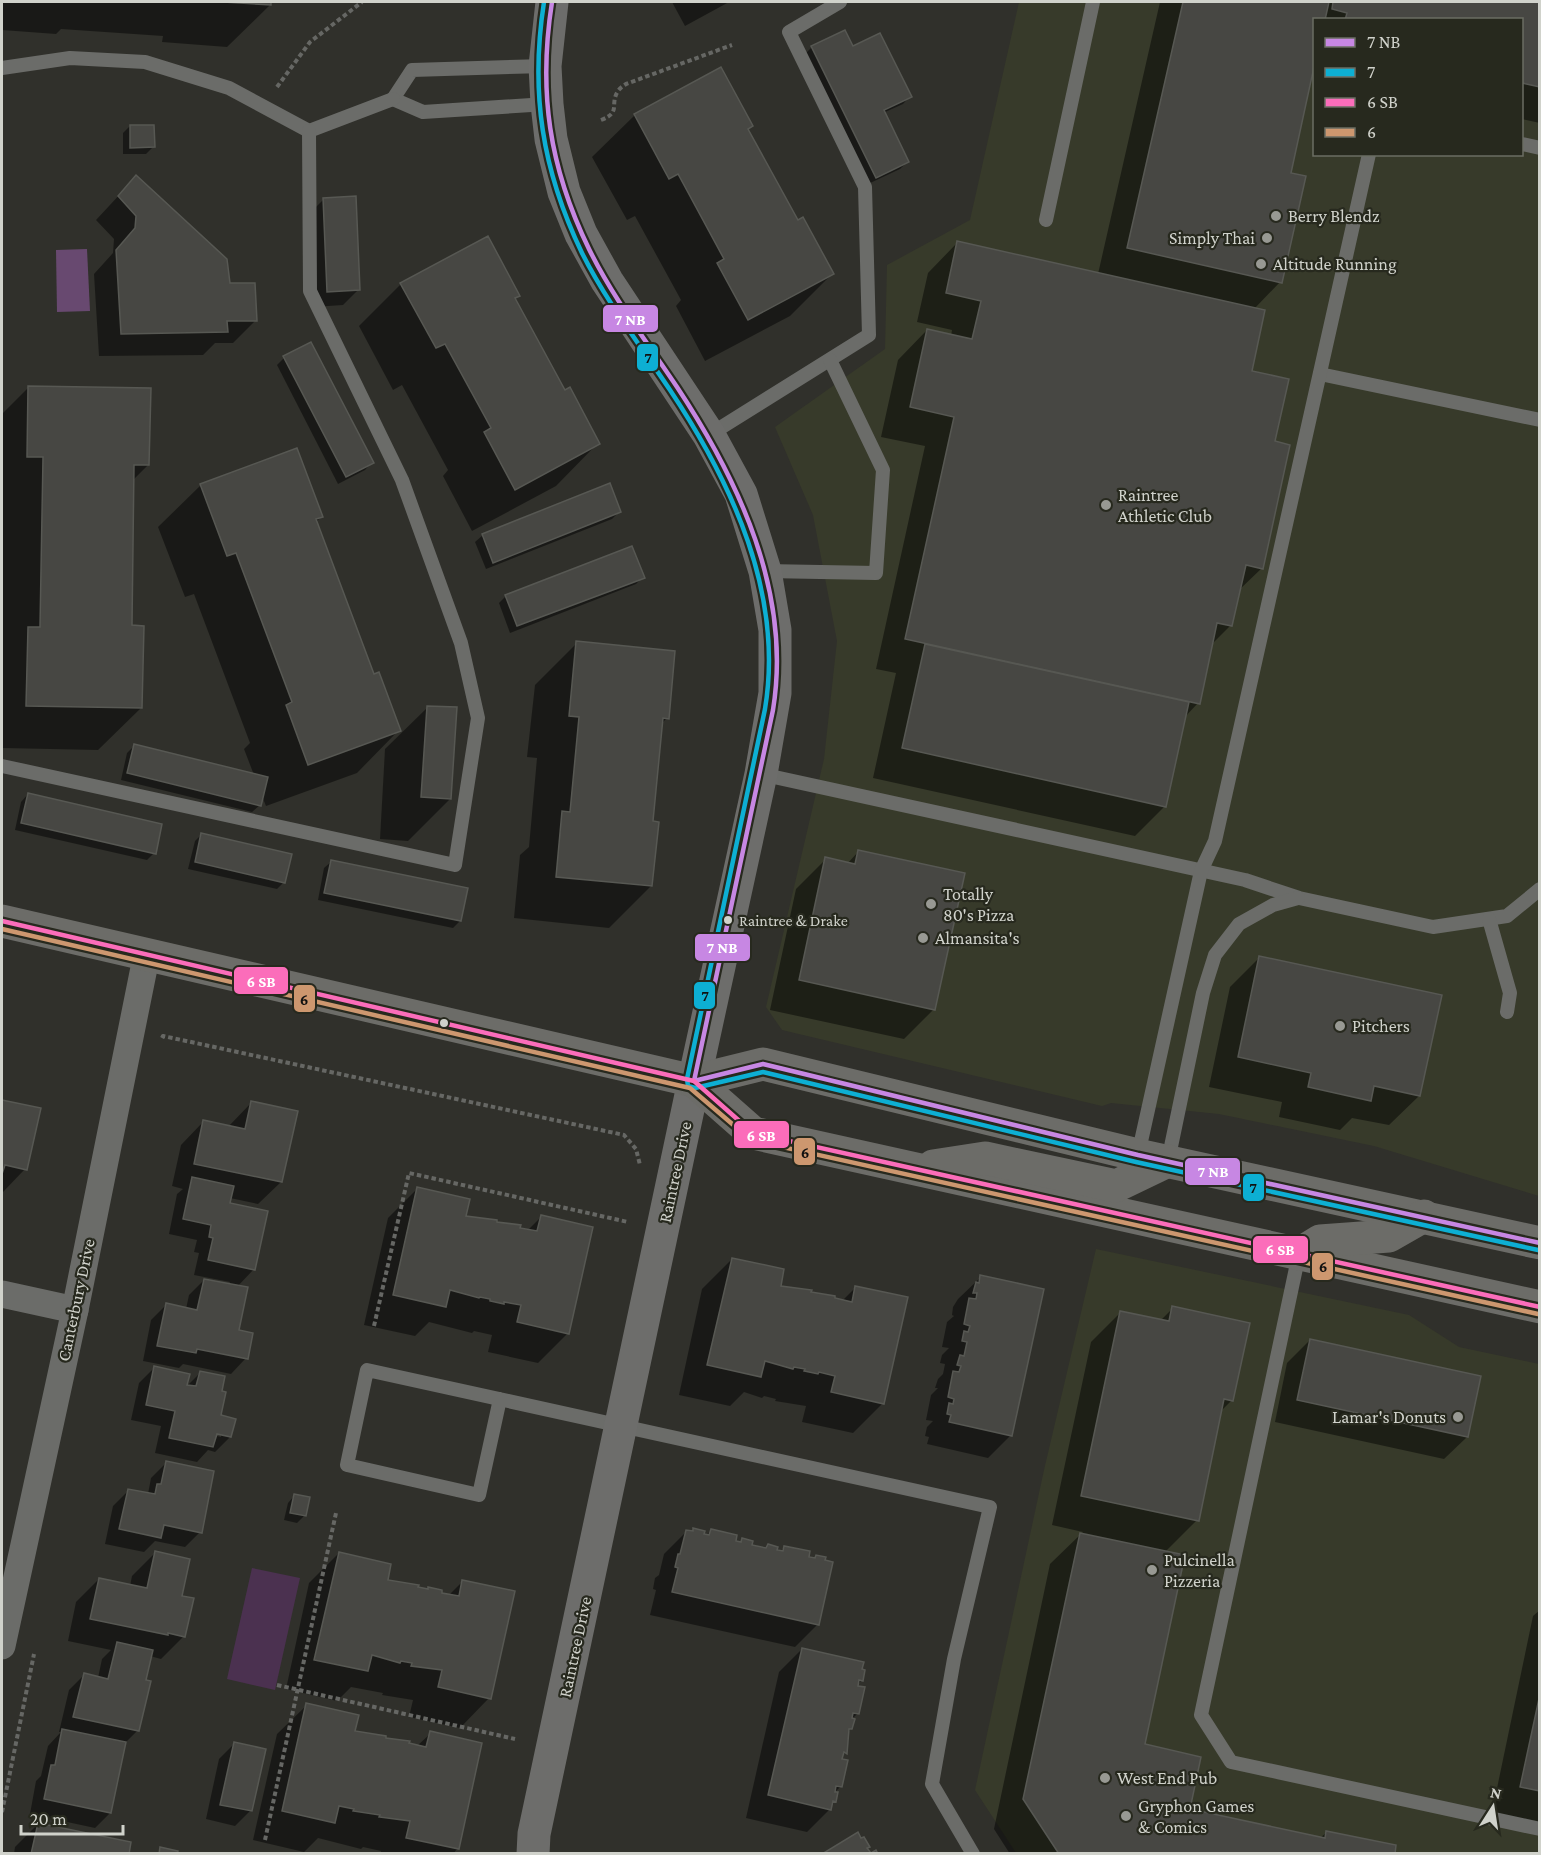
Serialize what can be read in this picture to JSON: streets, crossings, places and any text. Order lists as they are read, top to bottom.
{
  "streets": {
    "street": ["Raintree Drive", "Canterbury Drive"]
  },
  "places": [
    "Berry Blendz",
    "Simply Thai",
    "Altitude Running",
    "Raintree Athletic Club",
    "Totally 80's Pizza",
    "Raintree & Drake",
    "Almansita's",
    "Pitchers",
    "Lamar's Donuts",
    "Pulcinella Pizzeria",
    "West End Pub",
    "Gryphon Games & Comics"
  ],
  "lines": ["transit line 7", "transit line 6"],
  "legend": [
    "7 NB",
    "7",
    "6 SB",
    "6"
  ],
  "scale_bar": "20 m",
  "north": "top"
}
